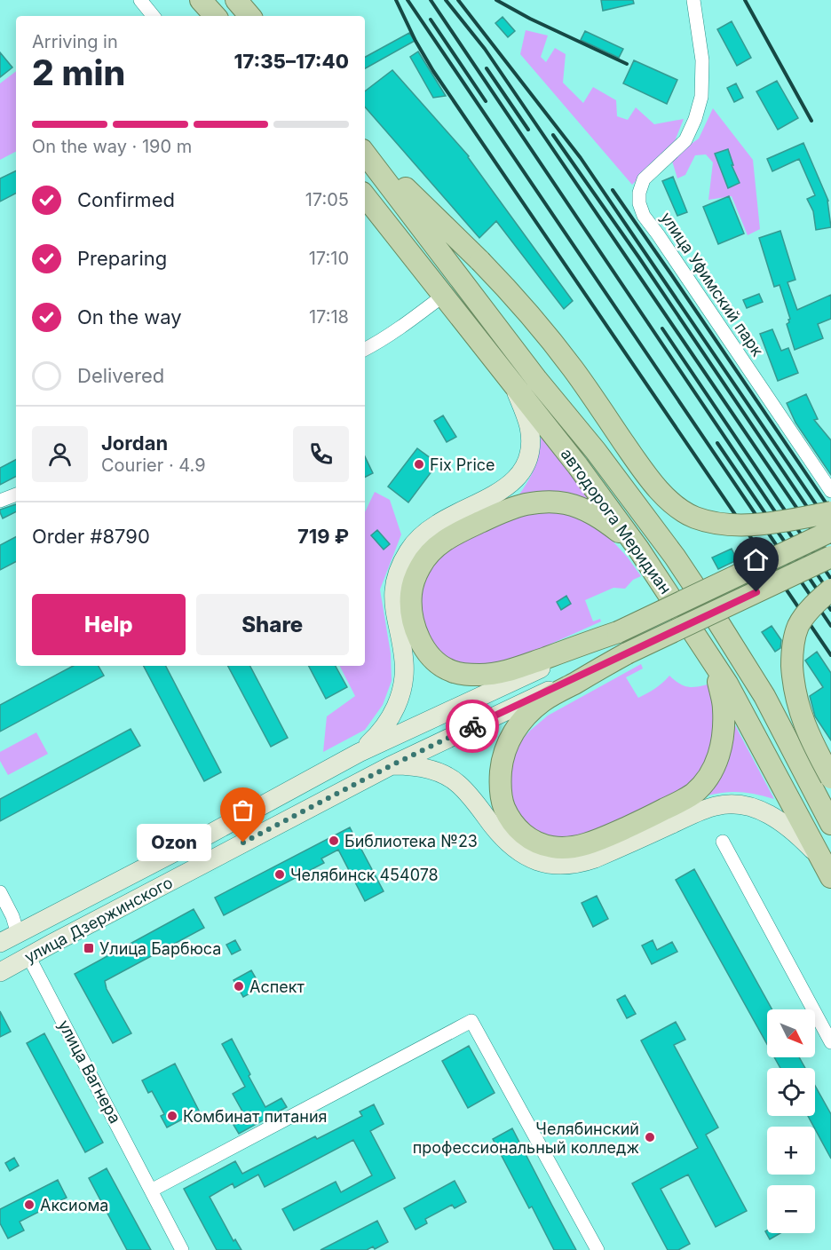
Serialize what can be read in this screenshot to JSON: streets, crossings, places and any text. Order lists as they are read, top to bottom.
{
  "streets": {
    "main road": ["автодорога Меридиан", "улица Дзержинского", "улица Вагнера"],
    "street": ["улица Уфимский парк"]
  },
  "crossings": [
    ["улица Дзержинского", "улица Вагнера"]
  ],
  "places": {
    "other": [
      "Fix Price",
      "Библиотека №23",
      "Ozon",
      "Челябинск 454078",
      "Аспект",
      "Комбинат питания",
      "Челябинский профессиональный колледж",
      "Аксиома"
    ],
    "transit": ["Улица Барбюса"]
  },
  "north": "bottom right",
  "page": {
    "heading": ["2 min", "Arriving in", "17:35–17:40"],
    "panel": [
      "Jordan",
      "Courier · 4.9",
      "Order #8790",
      "719 ₽"
    ],
    "bar": "On the way · 190 m",
    "list": [
      ["Confirmed", "17:05"],
      ["Preparing", "17:10"],
      ["On the way", "17:18"],
      "Delivered"
    ],
    "buttons": ["Help", "Share"],
    "bubble": "Ozon",
    "map_buttons": ["+", "−"]
  }
}
